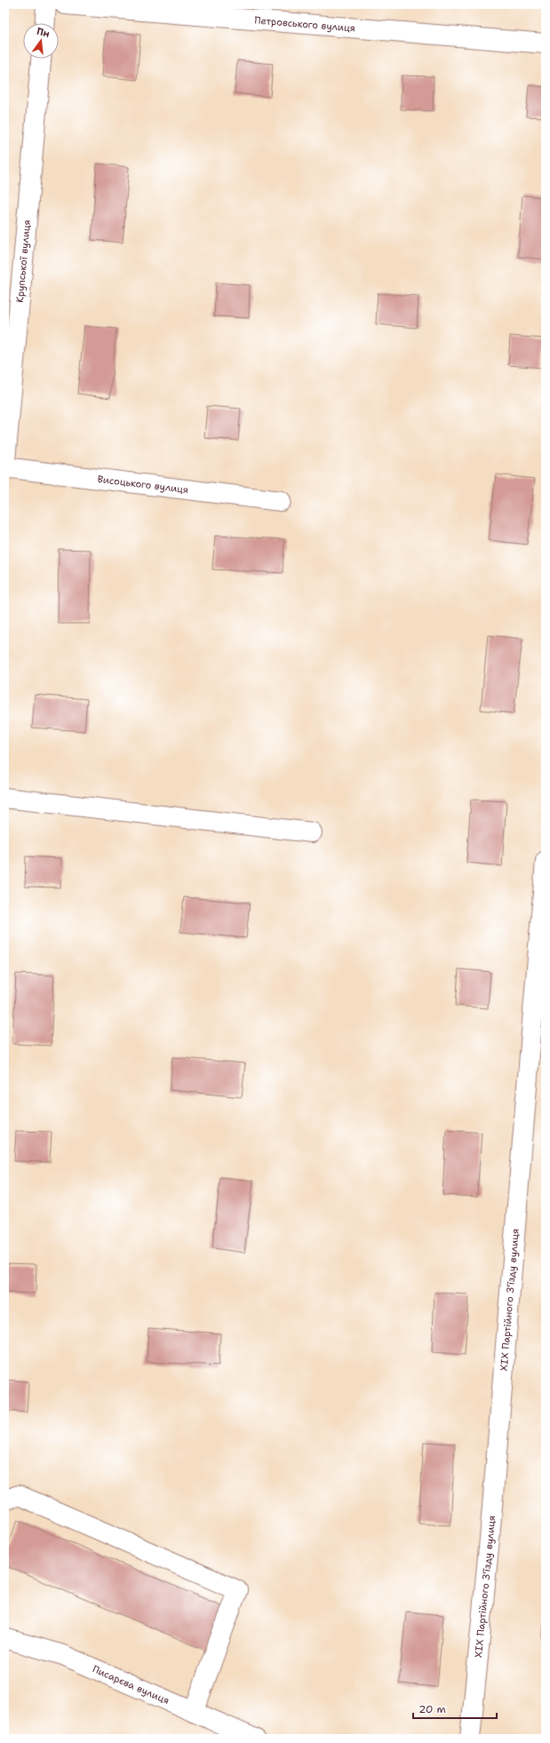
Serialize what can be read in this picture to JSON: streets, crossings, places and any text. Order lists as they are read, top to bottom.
{
  "streets": {
    "street": [
      "Петровського вулиця",
      "Крупської вулиця",
      "Висоцького вулиця",
      "XIX Партійного З'їзду вулиця",
      "Писарєва вулиця"
    ]
  },
  "crossings": [
    ["Крупської вулиця", "Висоцького вулиця"]
  ],
  "scale_bar": "20 m",
  "north": "top"
}
